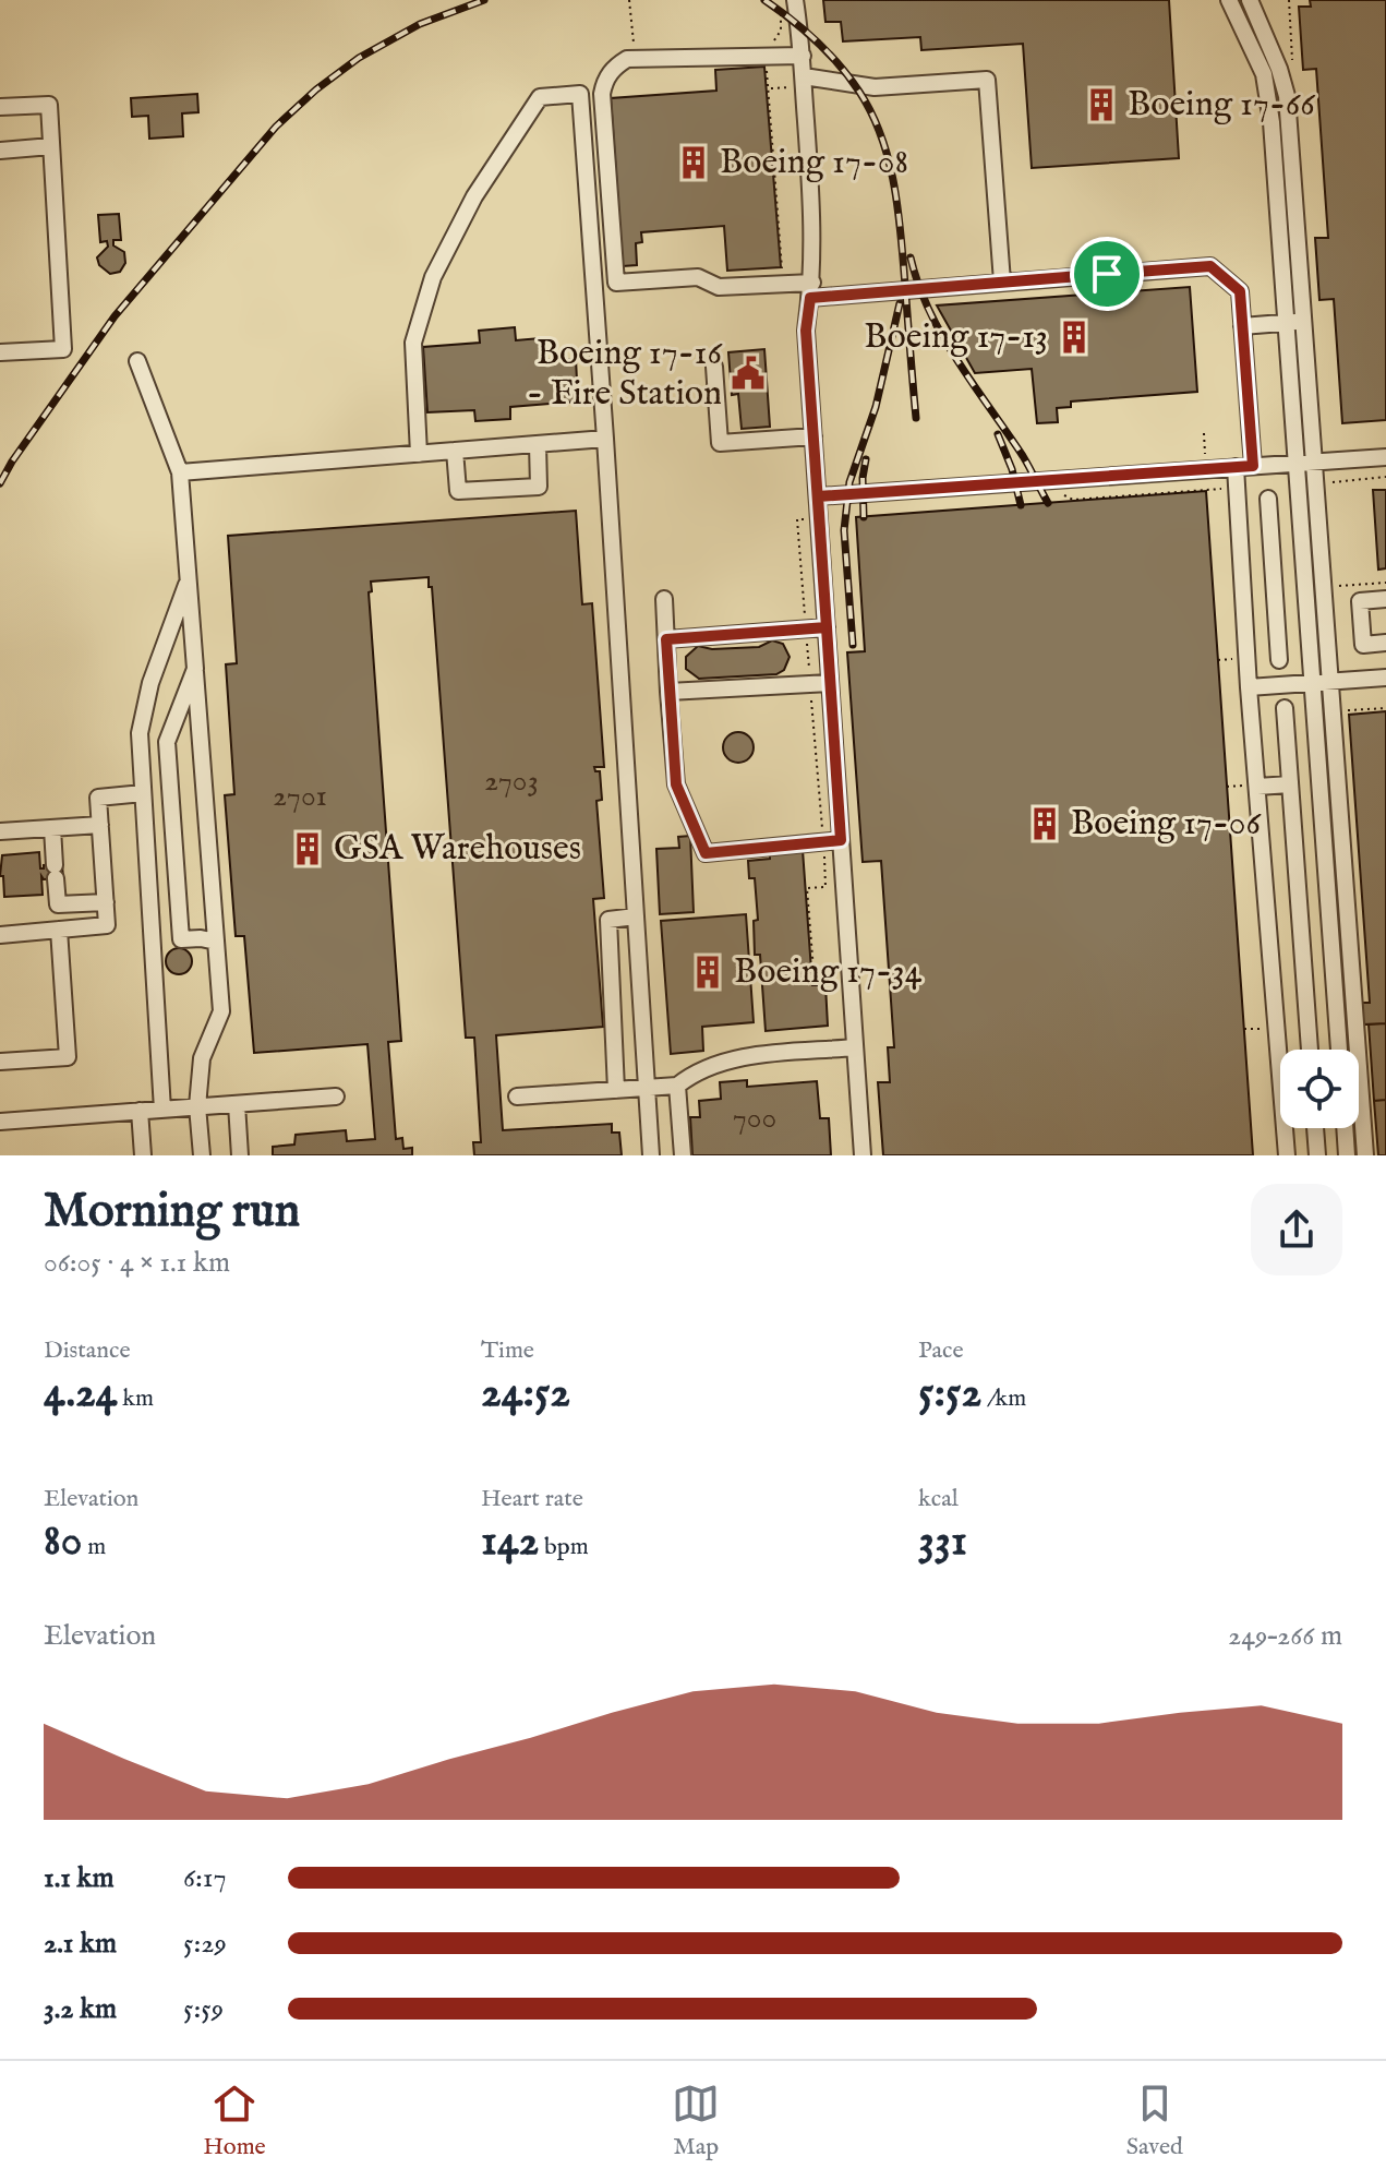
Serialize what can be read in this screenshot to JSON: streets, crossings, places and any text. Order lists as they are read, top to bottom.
{
  "places": {
    "building": [
      "Boeing 17-66",
      "Boeing 17-08",
      "Boeing 17-13",
      "Boeing 17-06",
      "GSA Warehouses",
      "Boeing 17-34"
    ],
    "public building": ["Boeing 17-16 - Fire Station"]
  },
  "house_numbers": ["2703", "2701", "700"],
  "page": {
    "heading": ["Morning run", "06:05 · 4 × 1.1 km"],
    "stats": [
      ["Distance", "4.24 km"],
      ["Time", "24:52"],
      ["Pace", "5:52 /km"],
      ["Elevation", "80 m"],
      ["Heart rate", "142 bpm"],
      ["kcal", "331"]
    ],
    "chart": ["Elevation", "249–266 m"],
    "list": [
      {
        "name": "1.1 km",
        "note": "6:17"
      },
      {
        "name": "2.1 km",
        "note": "5:29"
      },
      {
        "name": "3.2 km",
        "note": "5:59"
      }
    ],
    "tabs": ["Home", "Map", "Saved"]
  }
}
